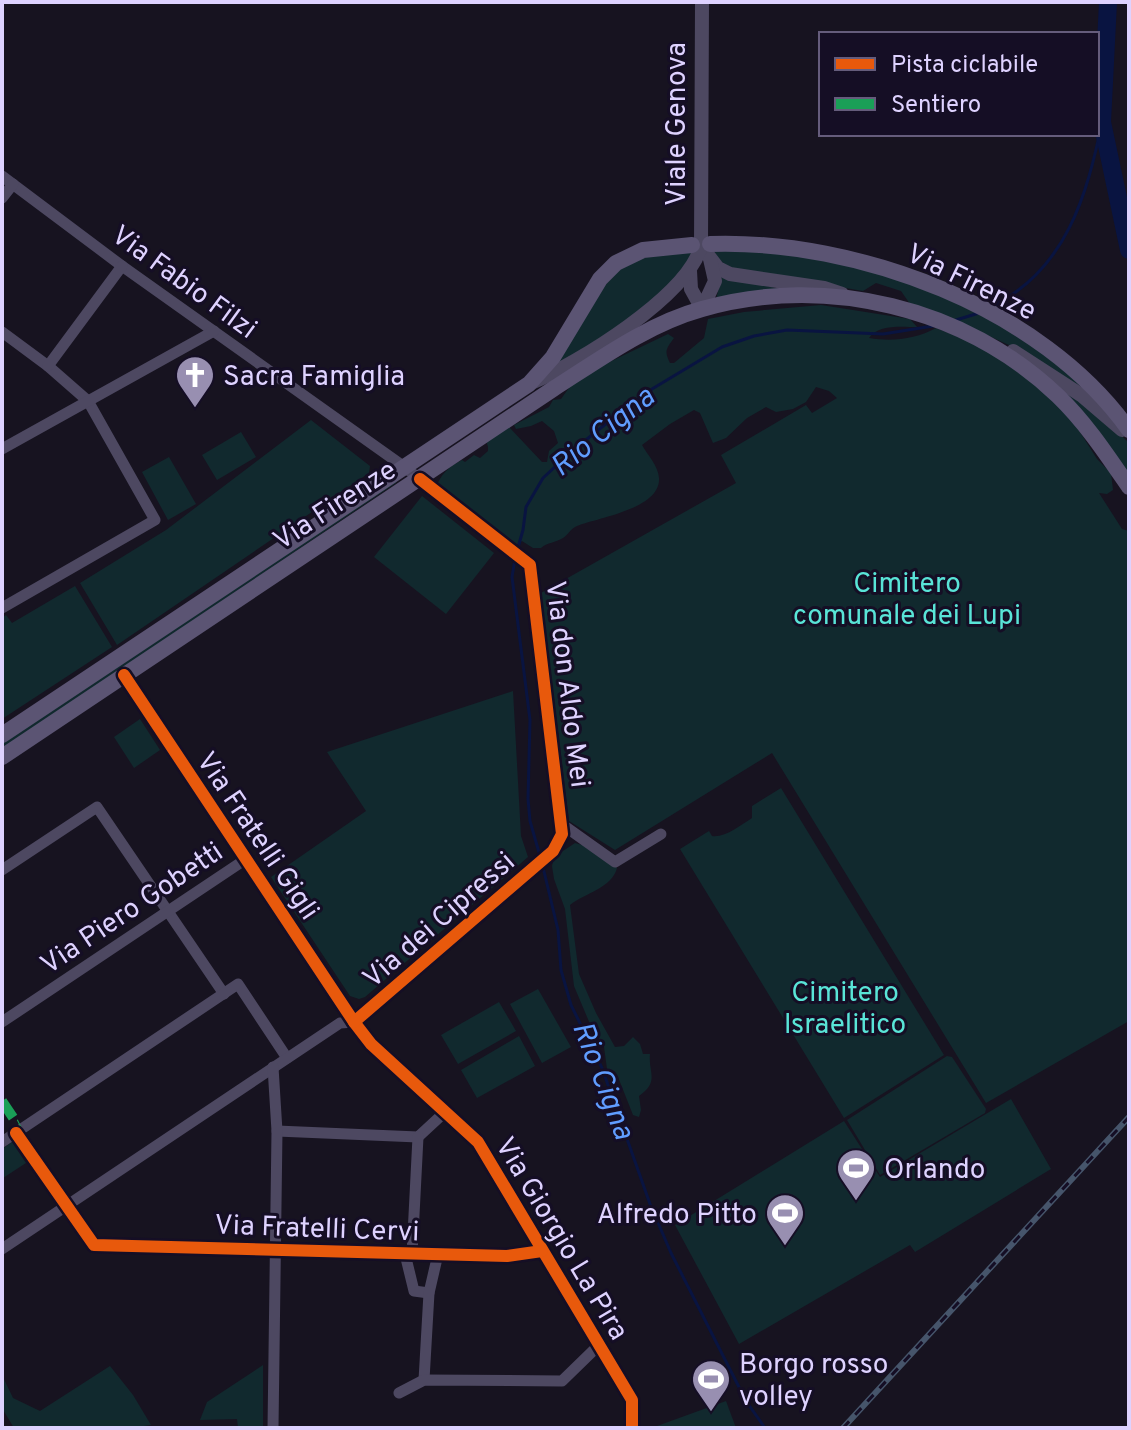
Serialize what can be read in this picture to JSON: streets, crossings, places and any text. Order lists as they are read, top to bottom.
{
  "streets": {
    "main road": ["Via Firenze"],
    "street": [
      "Viale Genova",
      "Via Fabio Filzi",
      "Via don Aldo Mei",
      "Via Fratelli Gigli",
      "Via Piero Gobetti",
      "Via dei Cipressi",
      "Via Fratelli Cervi",
      "Via Giorgio La Pira"
    ]
  },
  "crossings": [
    ["Viale Genova", "Via Firenze"],
    ["Via Fabio Filzi", "Via Firenze"],
    ["Via Fabio Filzi", "Via don Aldo Mei"],
    ["Via Firenze", "Via don Aldo Mei"],
    ["Via Firenze", "Via Fratelli Gigli"],
    ["Via don Aldo Mei", "Via dei Cipressi"],
    ["Via Fratelli Gigli", "Via Piero Gobetti"],
    ["Via Fratelli Gigli", "Via dei Cipressi"],
    ["Via Fratelli Gigli", "Via Giorgio La Pira"],
    ["Via dei Cipressi", "Via Fratelli Cervi"],
    ["Via dei Cipressi", "Via Giorgio La Pira"],
    ["Via Fratelli Cervi", "Via Giorgio La Pira"]
  ],
  "water": ["Rio Cigna"],
  "parks": ["Cimitero comunale dei Lupi", "Cimitero Israelitico"],
  "places": {
    "church": ["Sacra Famiglia"],
    "sports": ["Orlando", "Alfredo Pitto", "Borgo rosso volley"]
  },
  "legend": ["Pista ciclabile", "Sentiero"]
}
